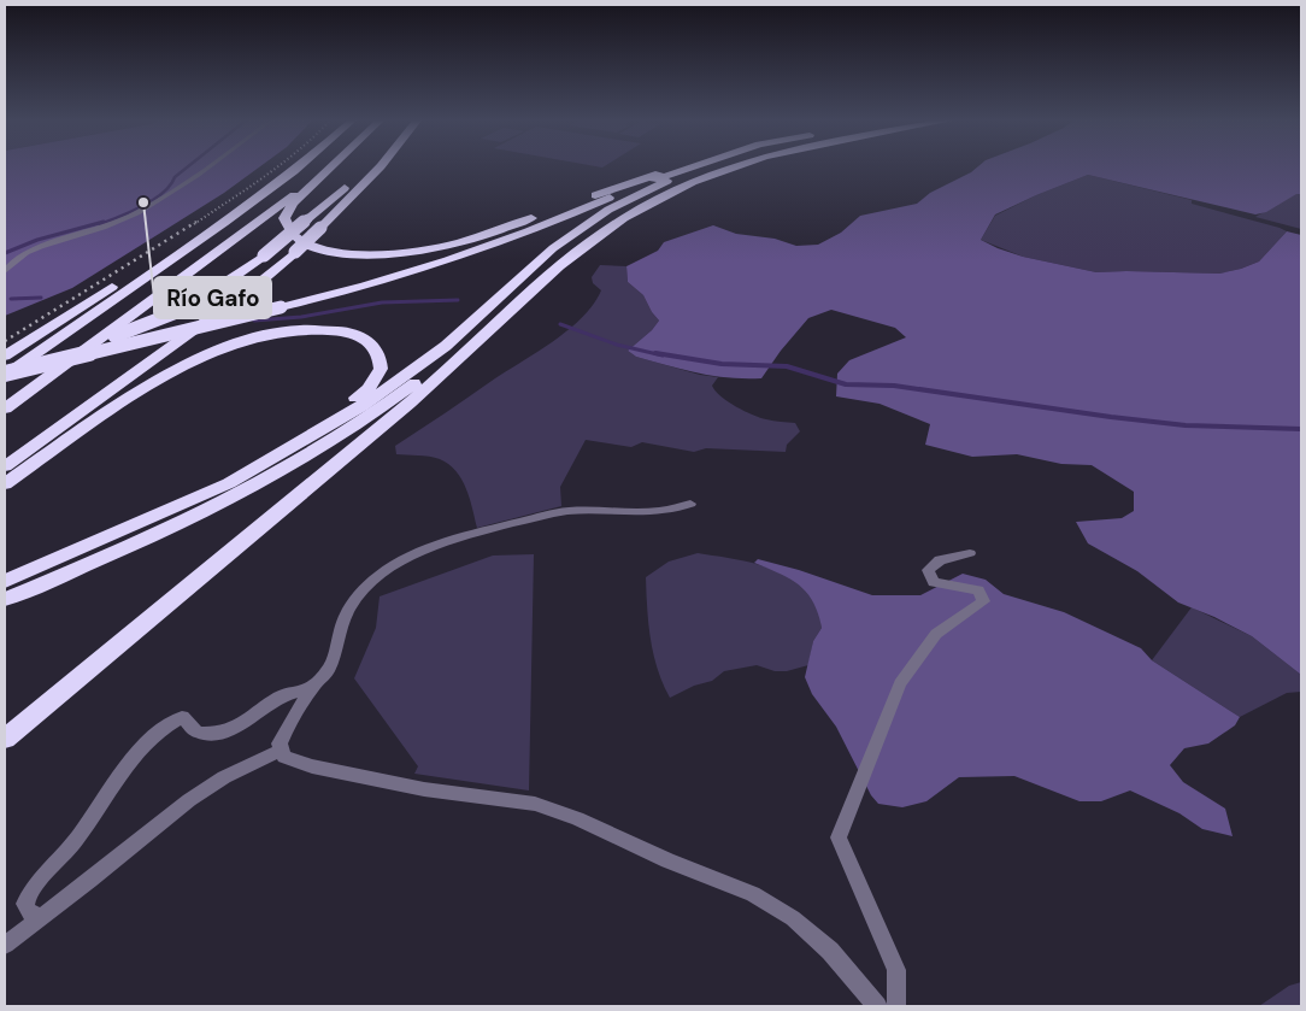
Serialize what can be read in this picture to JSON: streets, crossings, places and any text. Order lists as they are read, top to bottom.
{
  "places": ["Río Gafo"]
}
